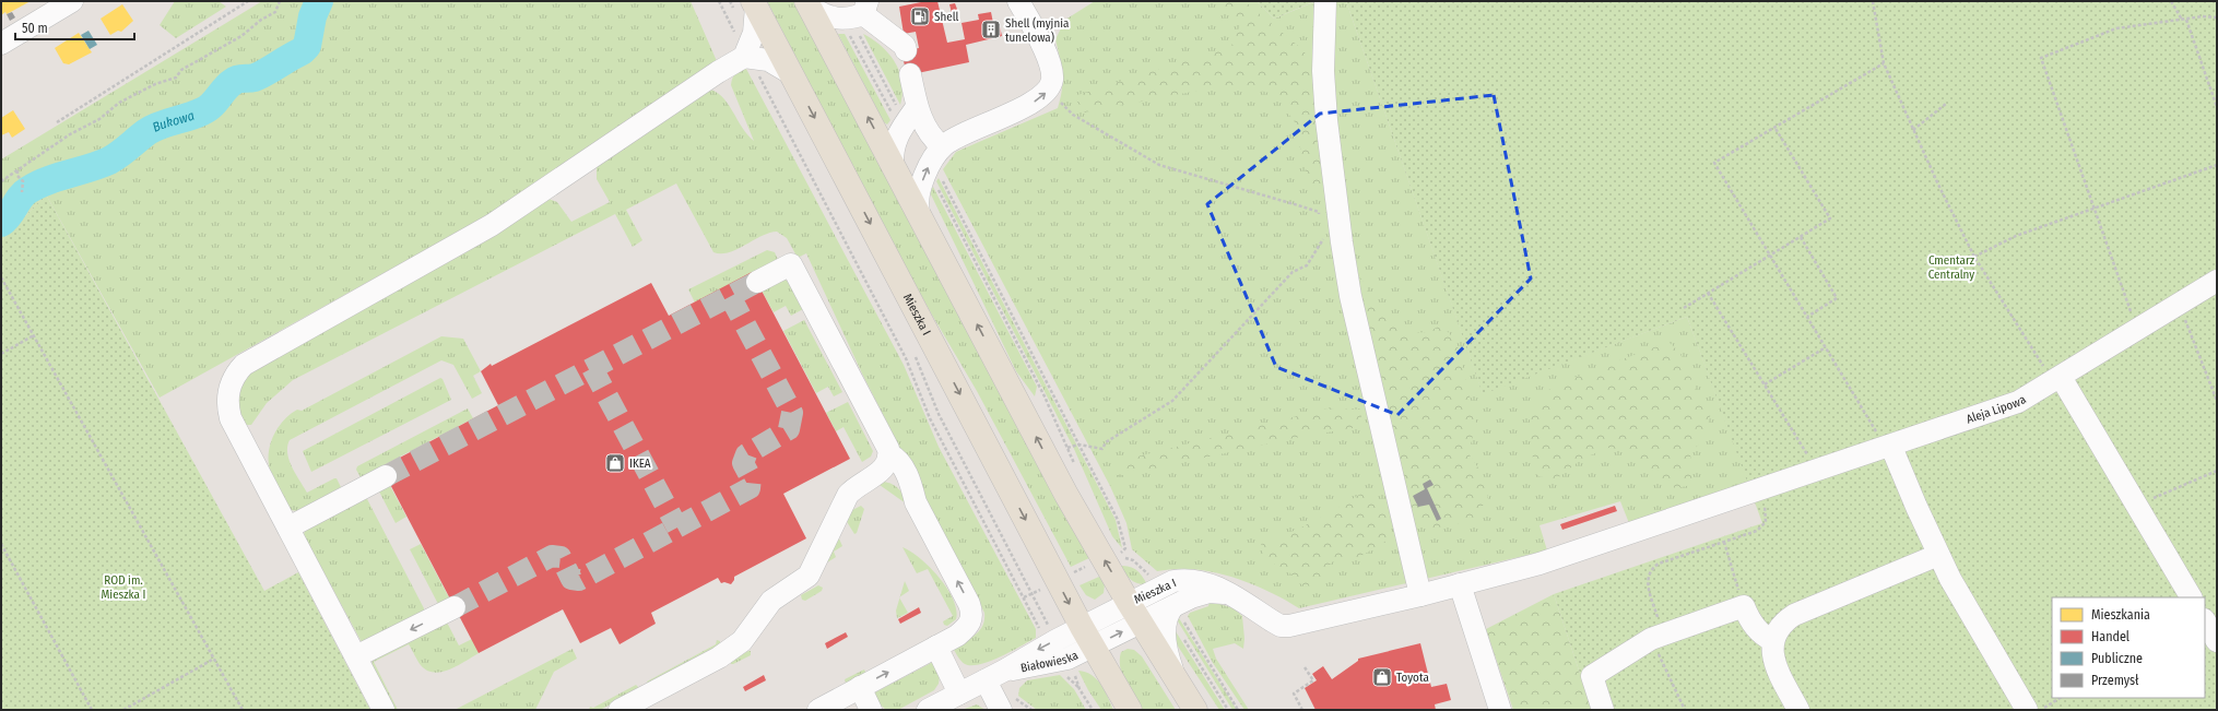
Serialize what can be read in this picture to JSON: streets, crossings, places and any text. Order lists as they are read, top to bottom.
{
  "streets": {
    "main road": ["Mieszka I"],
    "street": ["Aleja Lipowa", "Białowieska"]
  },
  "crossings": [
    ["Mieszka I", "Aleja Lipowa"],
    ["Mieszka I", "Białowieska"]
  ],
  "water": ["Bukowa"],
  "parks": ["Cmentarz Centralny", "ROD im. Mieszka I"],
  "places": {
    "fuel station": ["Shell"],
    "building": ["Shell (myjnia tunelowa)"],
    "shop": ["IKEA", "Toyota"]
  },
  "legend": [
    "Mieszkania",
    "Handel",
    "Publiczne",
    "Przemysł"
  ],
  "scale_bar": "50 m"
}
